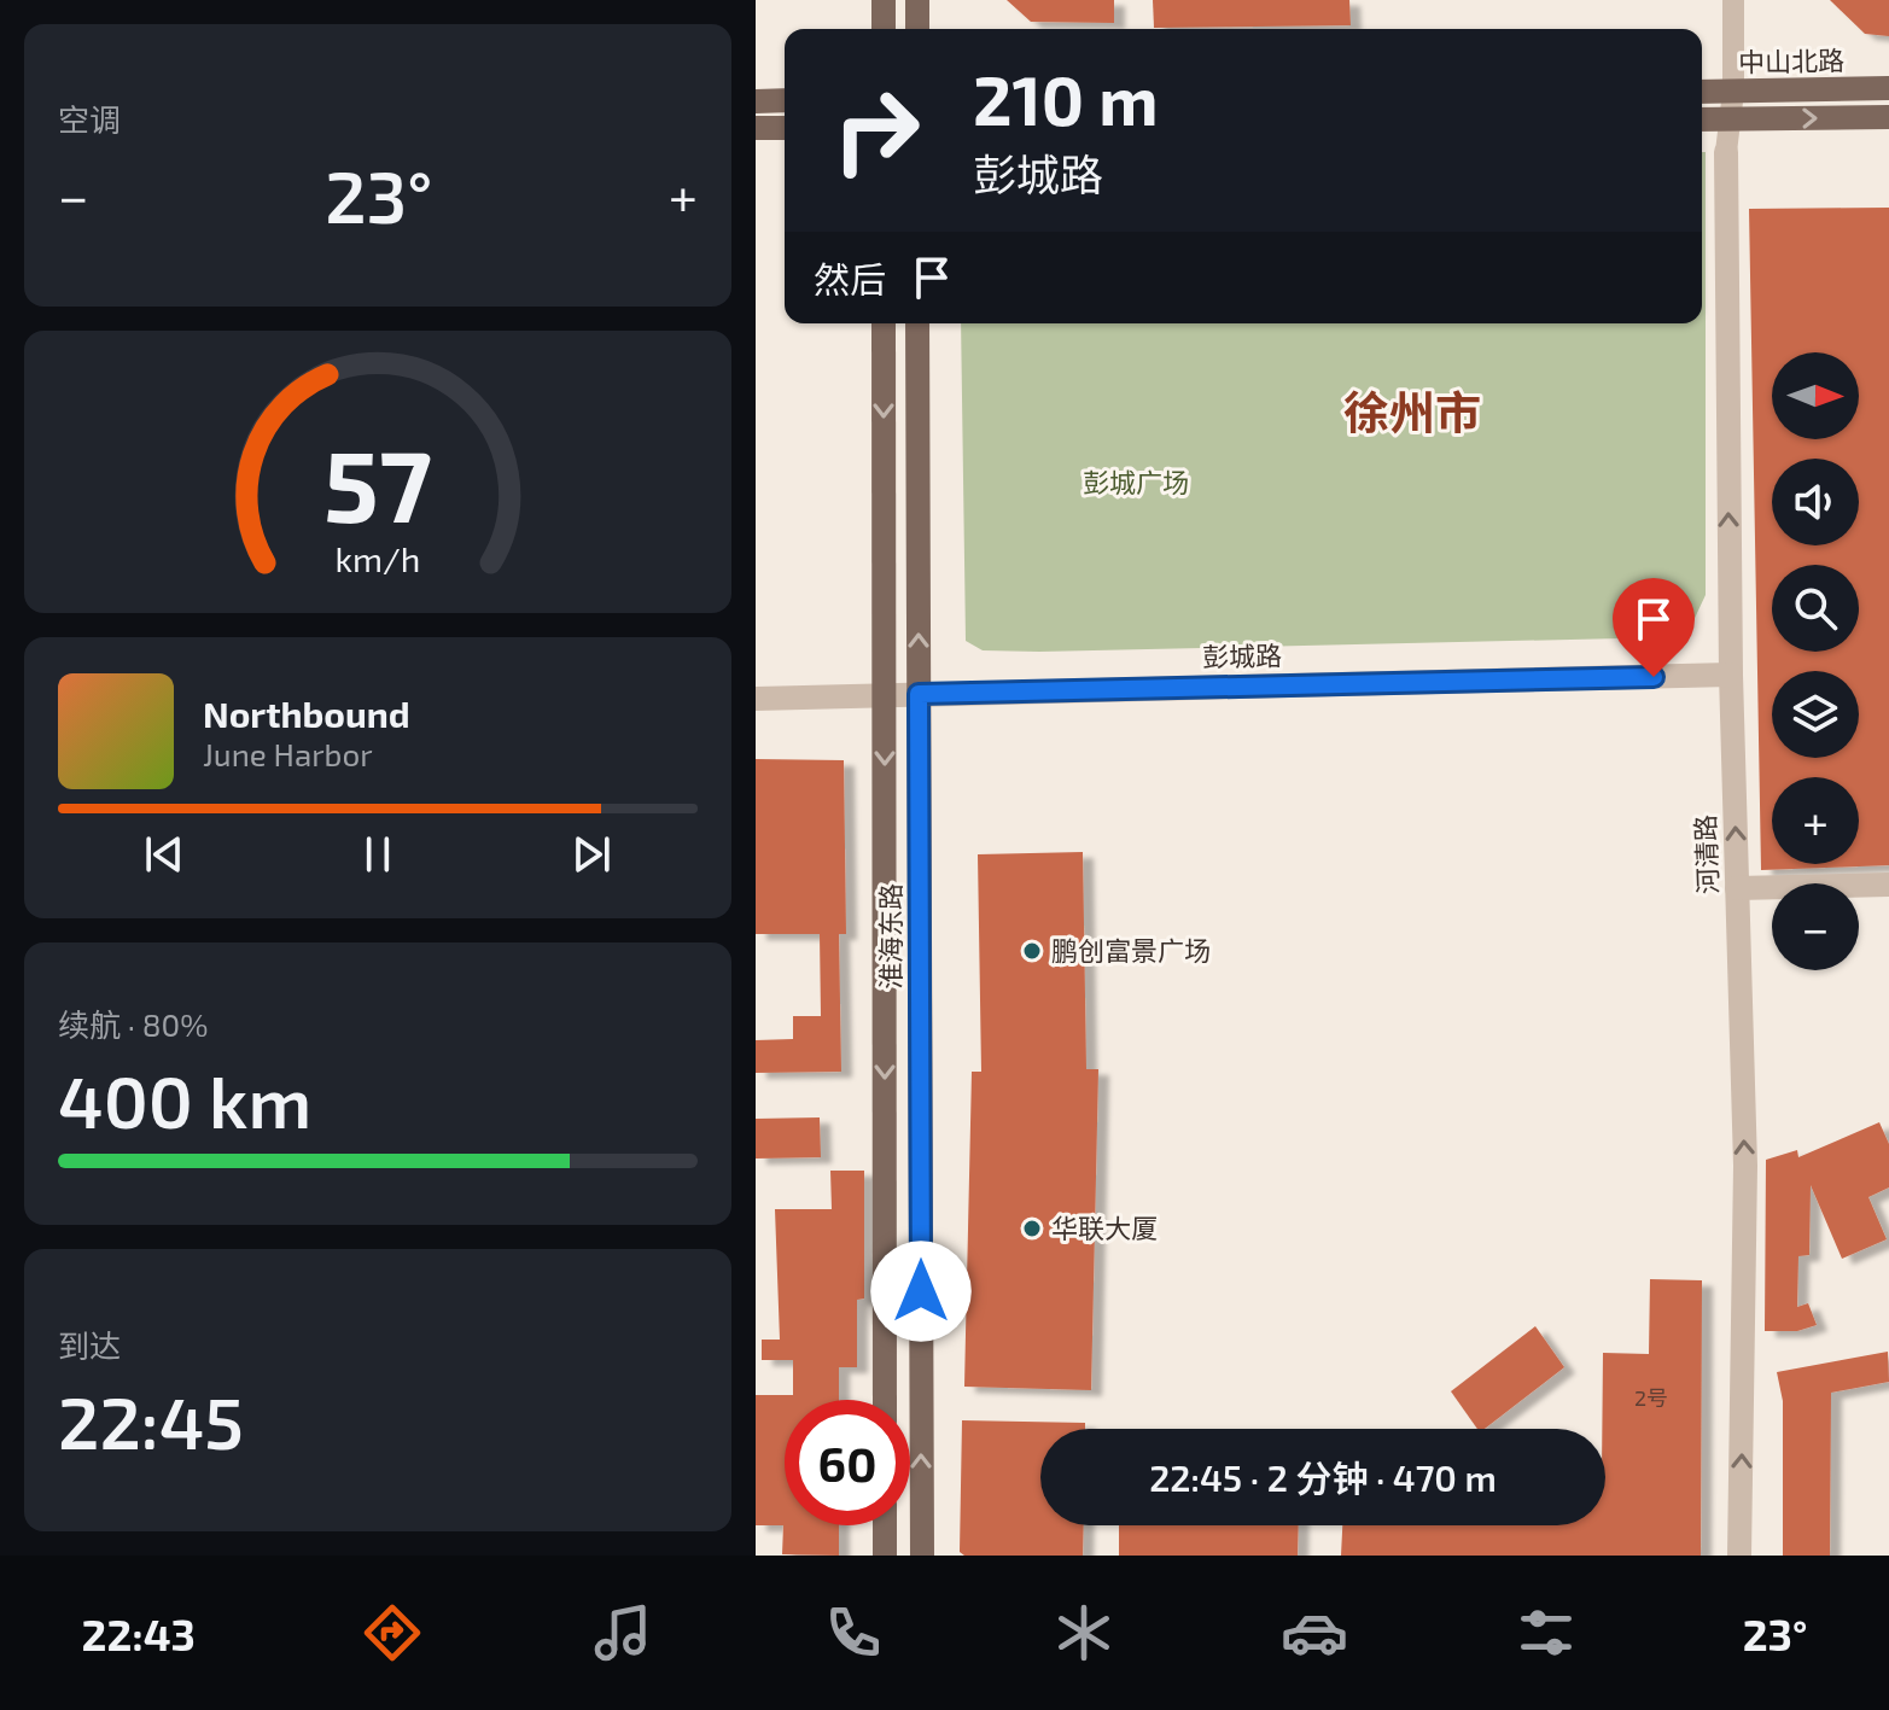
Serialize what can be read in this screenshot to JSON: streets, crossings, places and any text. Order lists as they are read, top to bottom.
{
  "streets": {
    "main road": ["中山北路", "淮海东路"],
    "street": ["彭城路", "河清路"]
  },
  "crossings": [
    ["彭城路", "河清路"],
    ["彭城路", "淮海东路"]
  ],
  "one_way": ["河清路"],
  "districts": ["徐州市"],
  "parks": ["彭城广场"],
  "places": ["鹏创富景广场", "华联大厦"],
  "house_numbers": ["2号"],
  "north": "right",
  "page": {
    "tile": [
      "空调",
      ["续航 · 80%", "400 km"],
      ["到达", "22:45"]
    ],
    "turn": ["210 m", "彭城路"],
    "heat": ["−", "23°", "+"],
    "then": "然后",
    "map_buttons": ["+", "−"],
    "song": ["Northbound", "June Harbor"],
    "limit": "60",
    "trip": "22:45 · 2 分钟 · 470 m",
    "tabs": ["22:43", "23°"],
    "gauge": ["57", "km/h"]
  }
}
